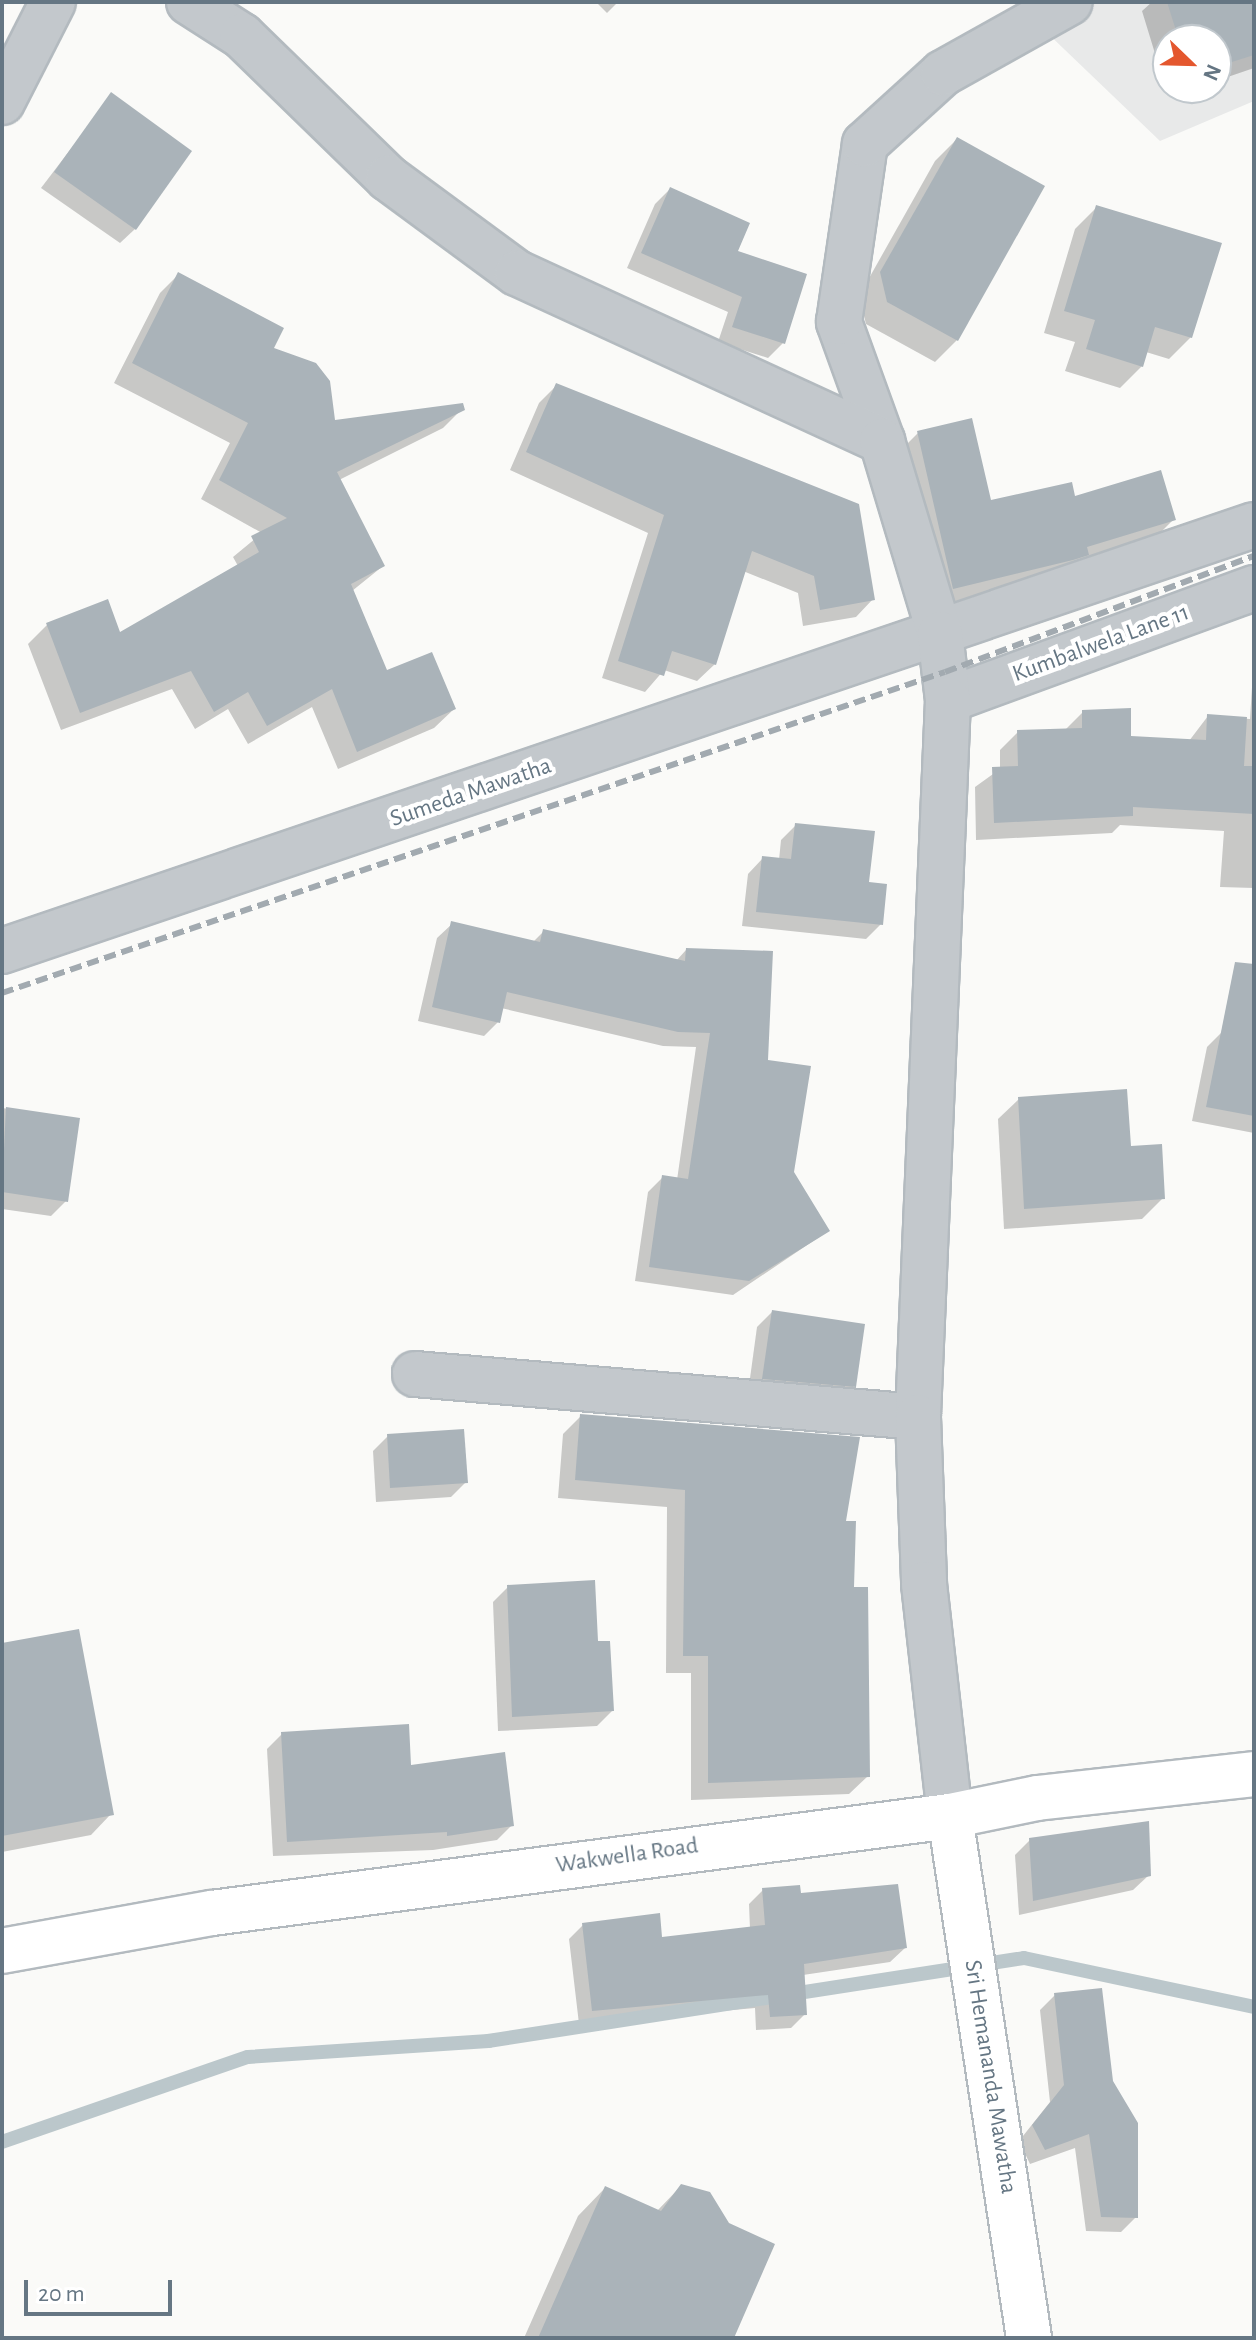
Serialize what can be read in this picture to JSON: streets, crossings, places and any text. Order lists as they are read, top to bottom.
{
  "streets": {
    "main road": ["Wakwella Road", "Sri Hemananda Mawatha"],
    "street": ["Kumbalwela Lane 11", "Sumeda Mawatha"]
  },
  "crossings": [
    ["Wakwella Road", "Sri Hemananda Mawatha"]
  ],
  "scale_bar": "20 m",
  "north": "bottom right"
}
